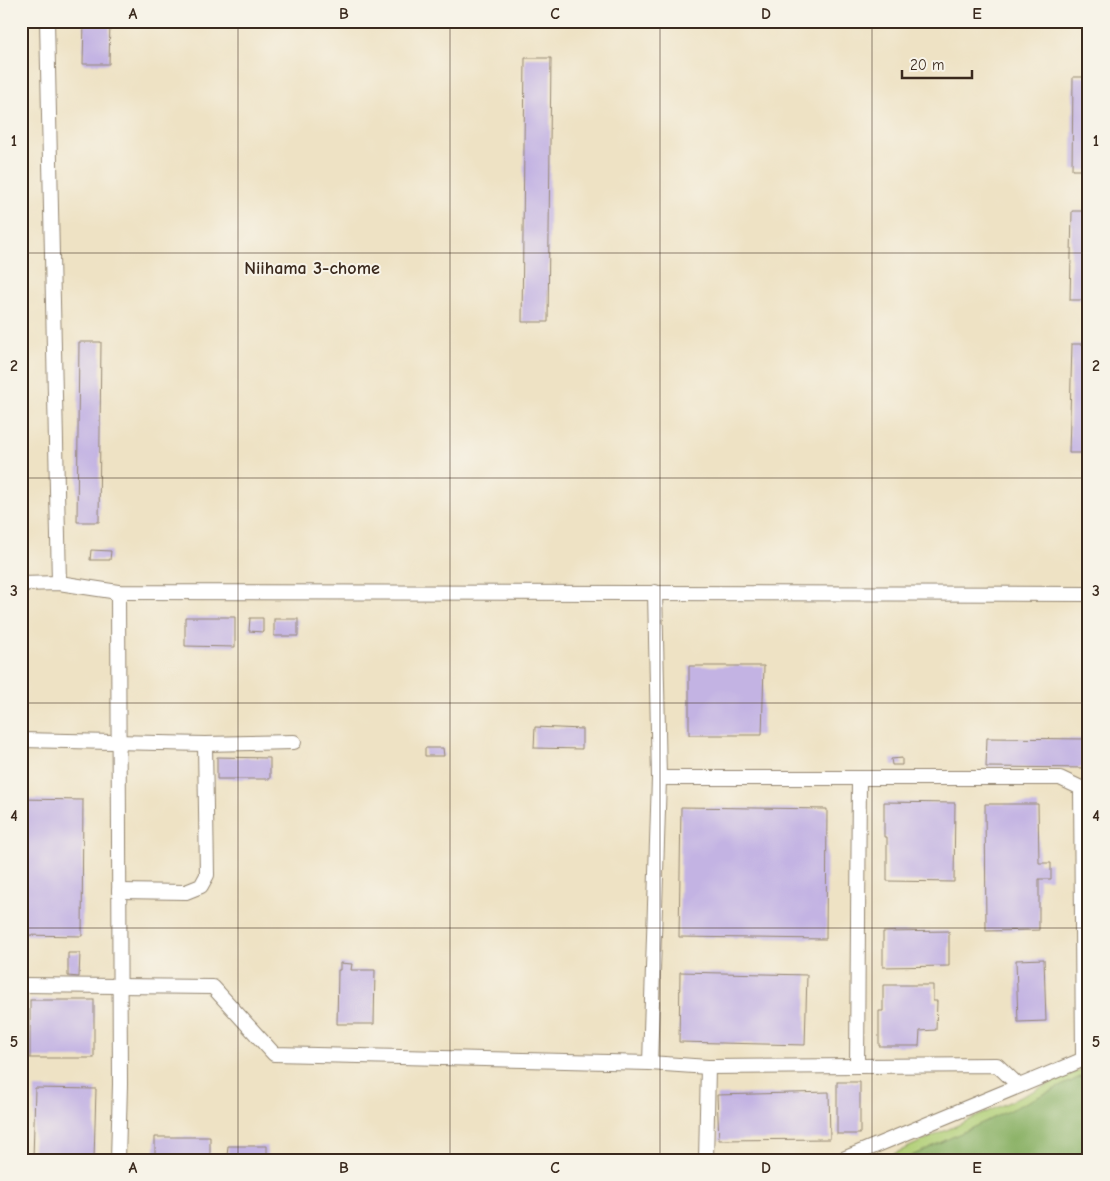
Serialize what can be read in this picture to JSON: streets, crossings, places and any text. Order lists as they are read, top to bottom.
{
  "districts": ["Niihama 3-chome"],
  "scale_bar": "20 m",
  "grid": {
    "columns": [
      "A",
      "B",
      "C",
      "D",
      "E"
    ],
    "rows": [
      "1",
      "2",
      "3",
      "4",
      "5"
    ]
  }
}
